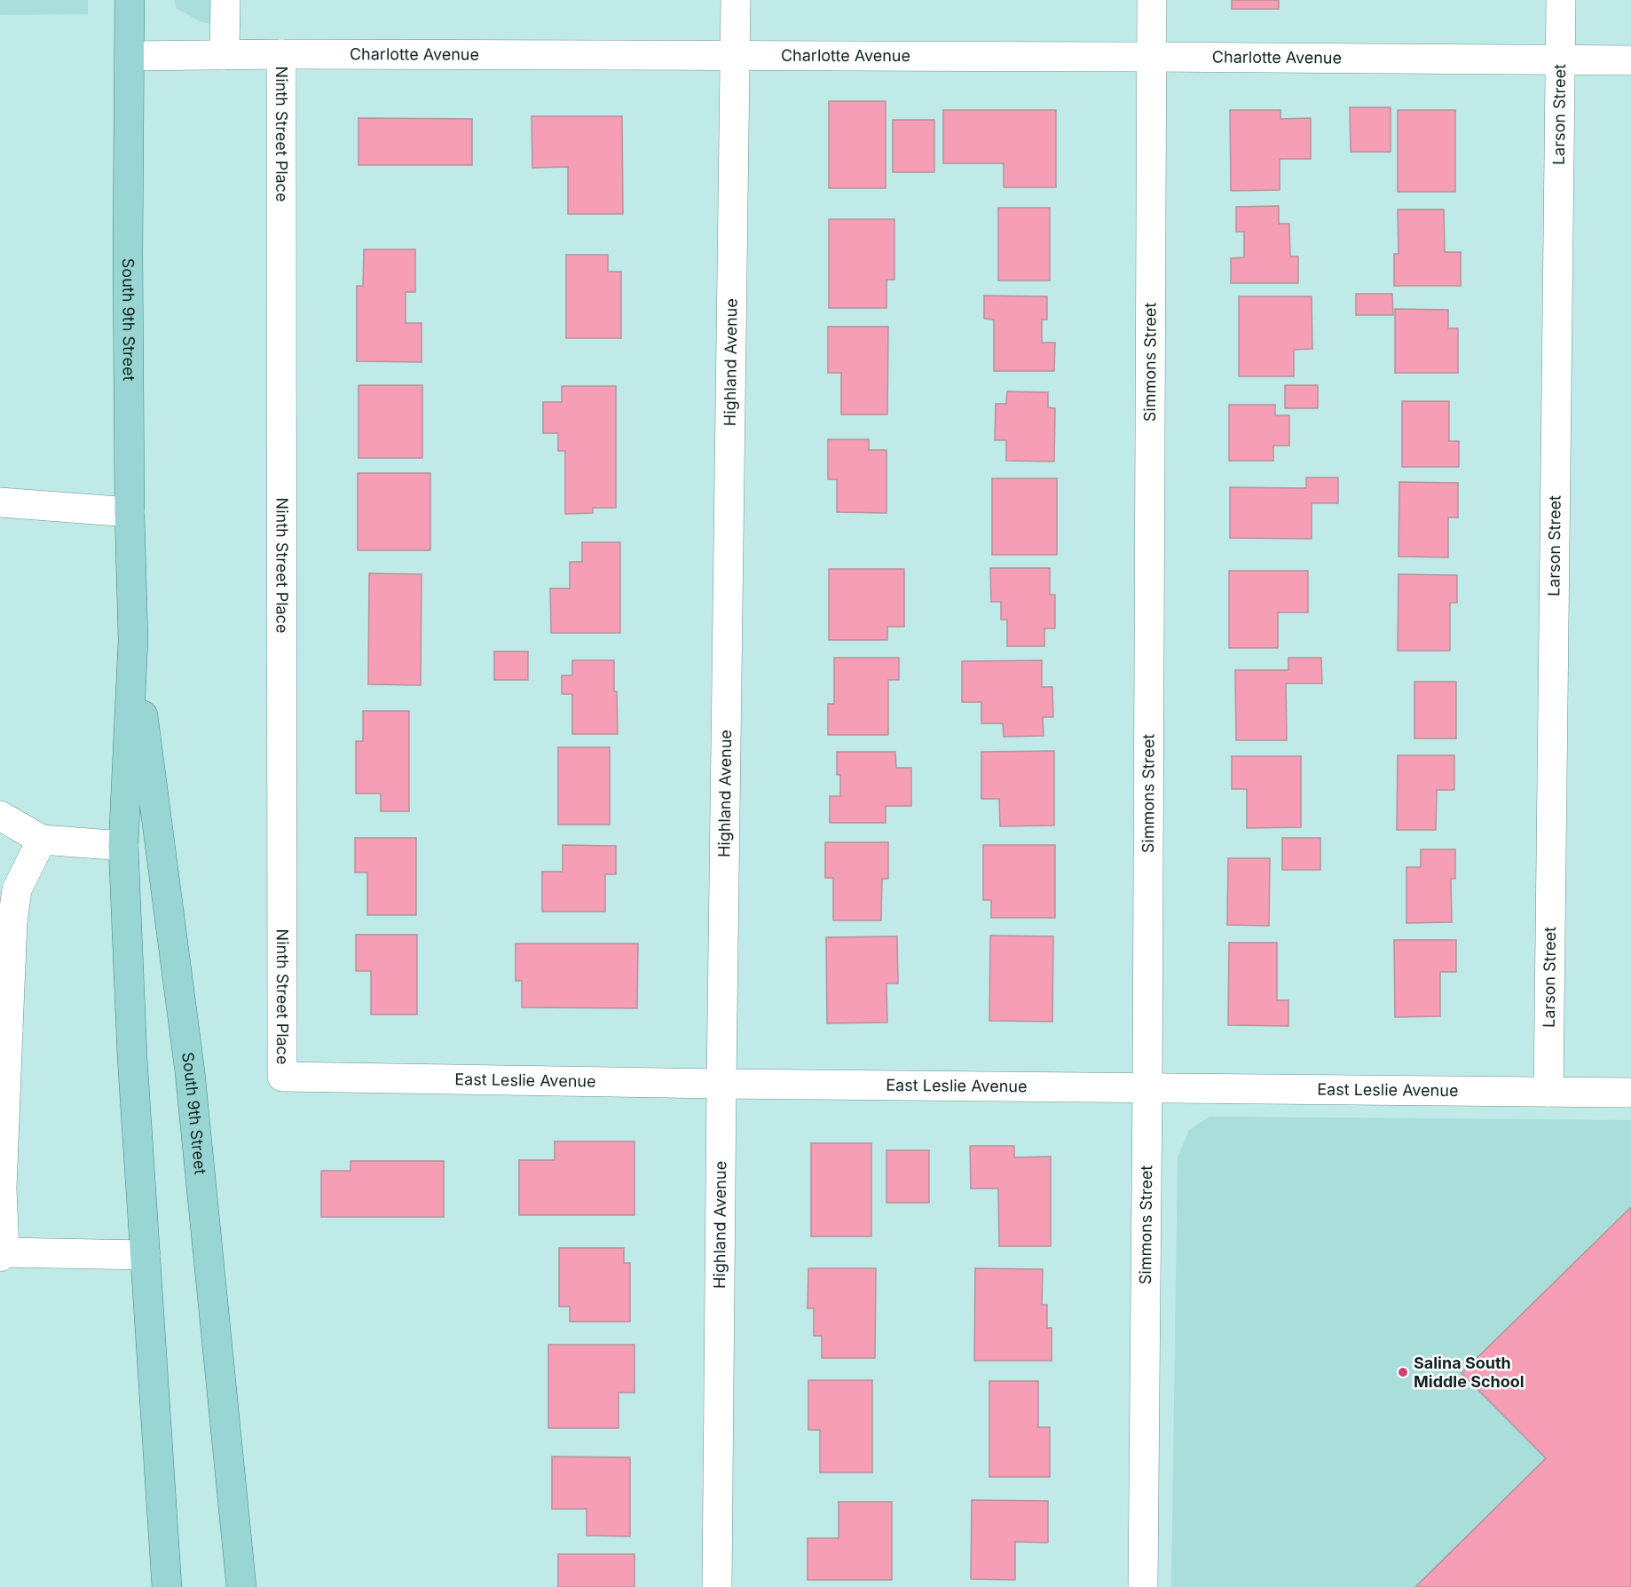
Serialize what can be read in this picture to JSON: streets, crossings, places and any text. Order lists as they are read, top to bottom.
{
  "streets": {
    "main road": ["South 9th Street"],
    "street": [
      "Charlotte Avenue",
      "Larson Street",
      "Ninth Street Place",
      "Highland Avenue",
      "Simmons Street",
      "East Leslie Avenue"
    ]
  },
  "crossings": [
    ["Charlotte Avenue", "Larson Street"],
    ["Charlotte Avenue", "Ninth Street Place"],
    ["Charlotte Avenue", "South 9th Street"],
    ["Charlotte Avenue", "Highland Avenue"],
    ["Charlotte Avenue", "Simmons Street"],
    ["Larson Street", "East Leslie Avenue"],
    ["Ninth Street Place", "East Leslie Avenue"],
    ["Highland Avenue", "East Leslie Avenue"],
    ["Simmons Street", "East Leslie Avenue"]
  ],
  "places": ["Salina South Middle School"]
}
